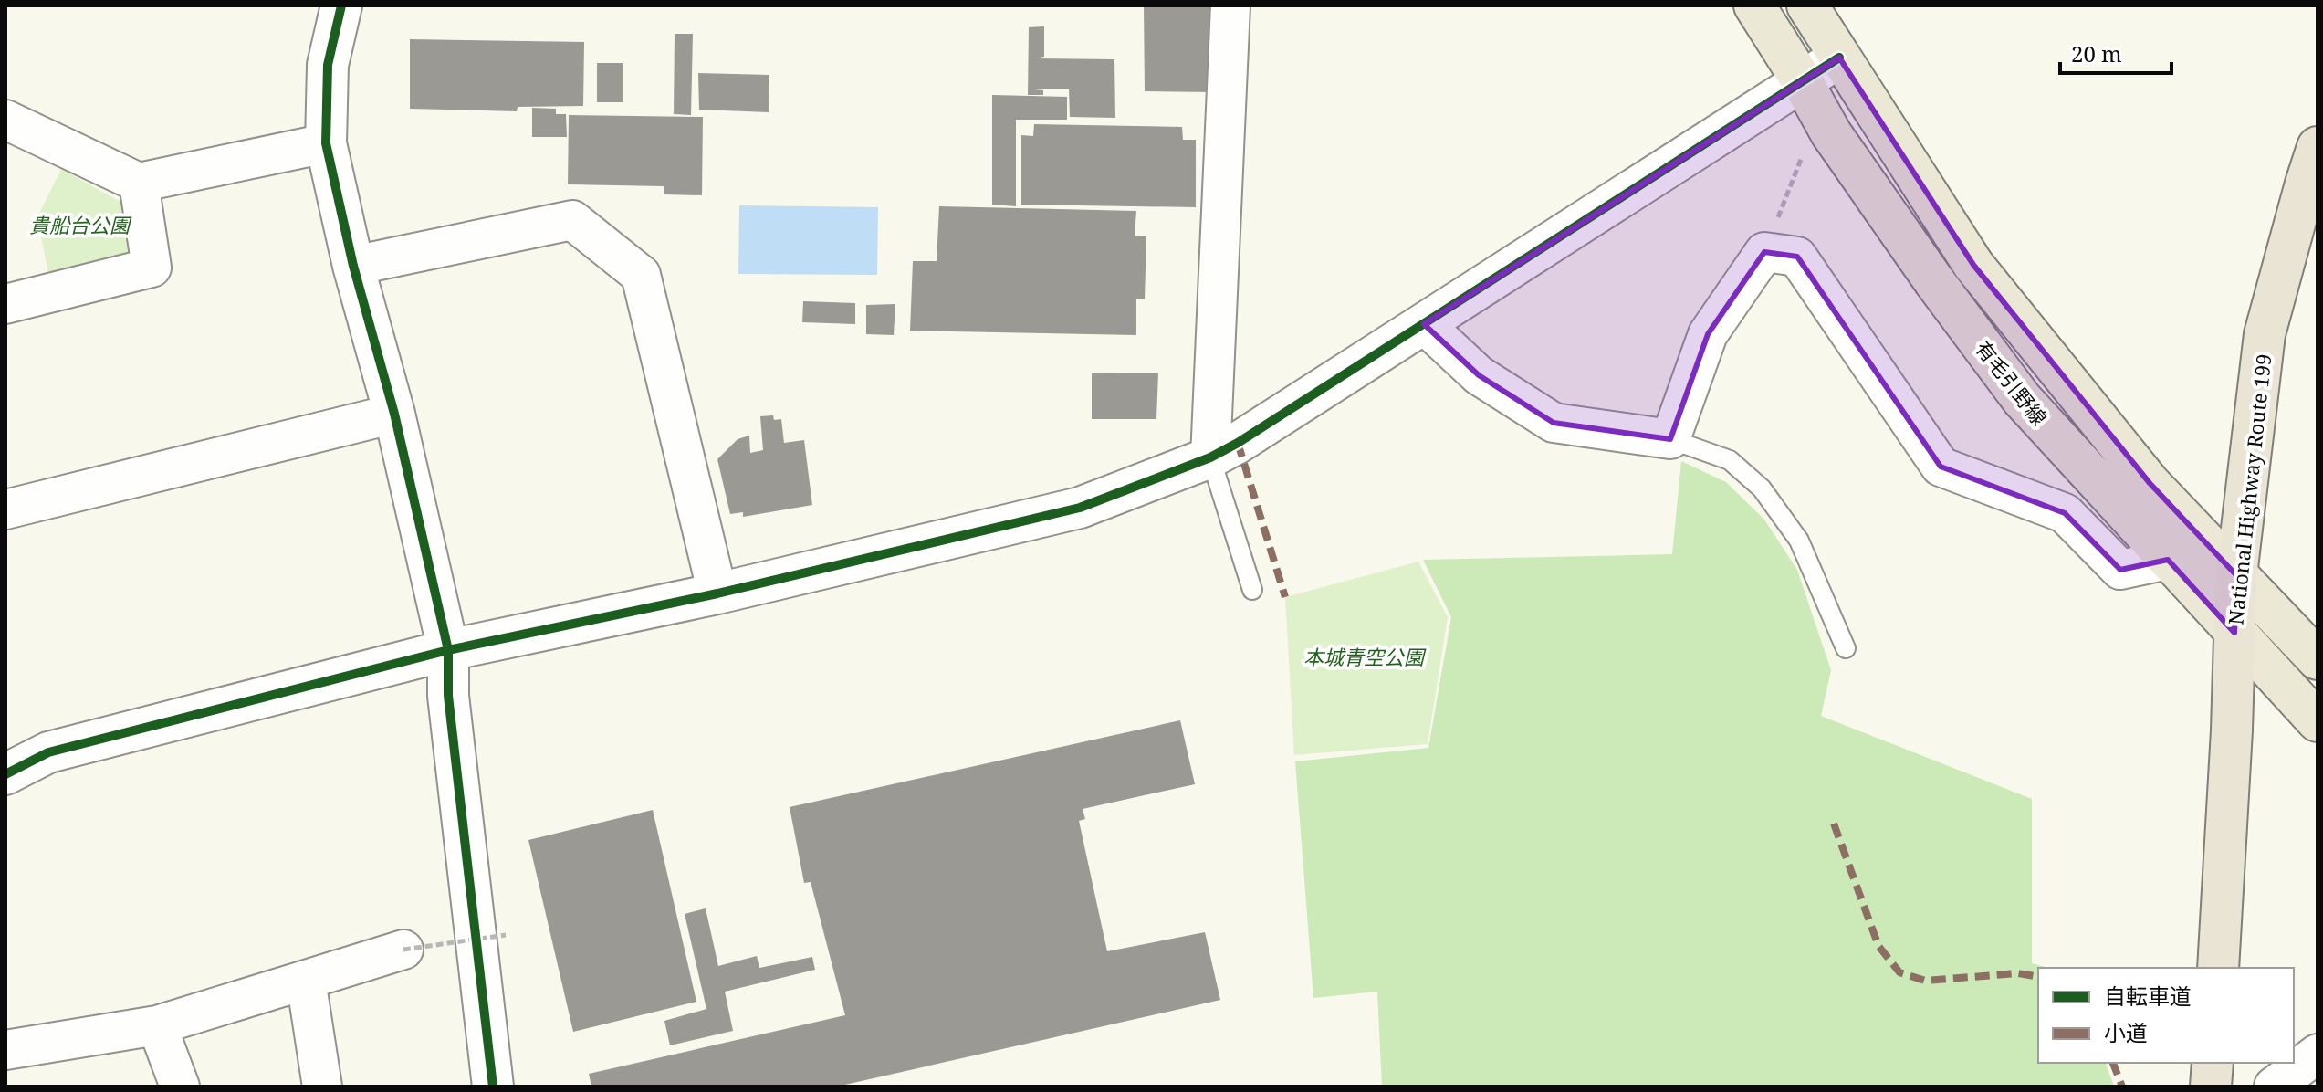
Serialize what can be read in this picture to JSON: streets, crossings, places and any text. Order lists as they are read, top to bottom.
{
  "streets": {
    "highway": ["National Highway Route 199"],
    "main road": ["有毛引野線"]
  },
  "crossings": [
    ["有毛引野線", "National Highway Route 199"]
  ],
  "parks": ["貴船台公園", "本城青空公園"],
  "legend": ["自転車道", "小道"],
  "scale_bar": "20 m"
}
